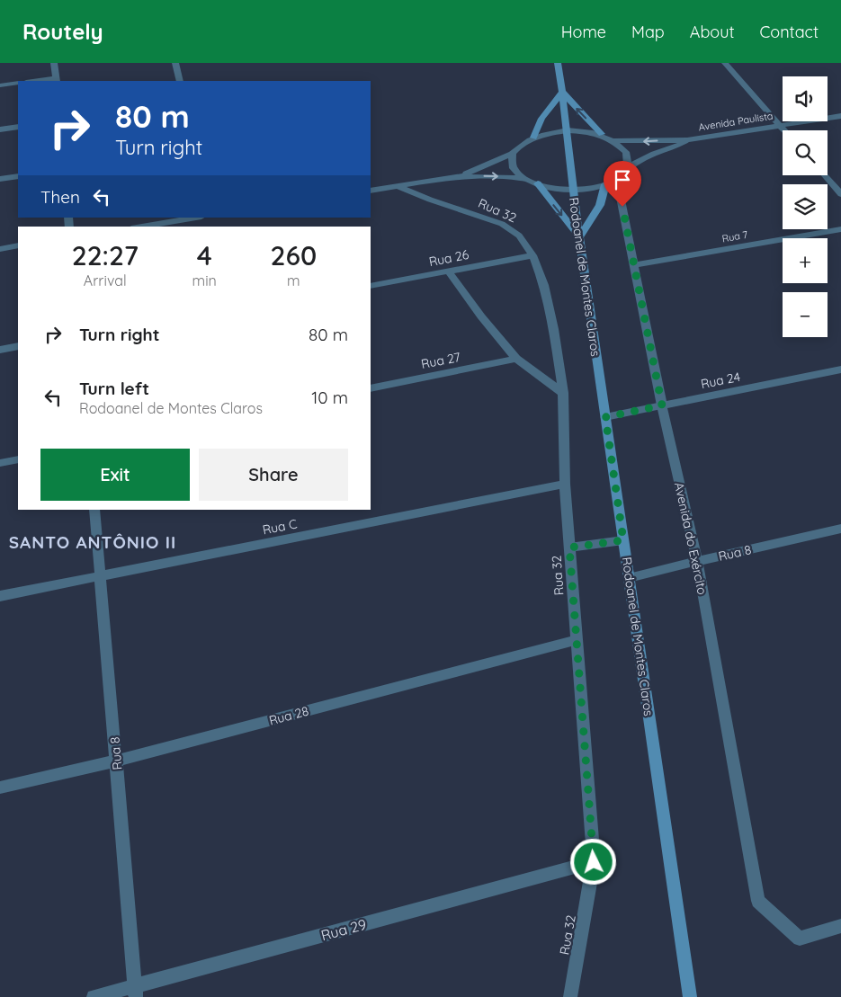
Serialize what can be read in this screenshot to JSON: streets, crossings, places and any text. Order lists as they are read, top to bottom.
{
  "streets": {
    "main road": ["Rodoanel de Montes Claros"],
    "street": [
      "Avenida Paulista",
      "Rua 32",
      "Rua 7",
      "Rua 26",
      "Rua 27",
      "Rua 24",
      "Rua C",
      "Avenida do Exército",
      "Rua 8",
      "Rua 28",
      "Rua 29"
    ]
  },
  "crossings": [
    ["Avenida Paulista", "Avenida do Exército"],
    ["Rua 32", "Rua 26"],
    ["Rua 32", "Rua C"],
    ["Rua 32", "Rua 28"],
    ["Rua 32", "Rua 29"],
    ["Rua 7", "Avenida do Exército"],
    ["Rodoanel de Montes Claros", "Rua 24"],
    ["Rodoanel de Montes Claros", "Rua 8"],
    ["Rua 24", "Avenida do Exército"],
    ["Rua C", "Rua 8"],
    ["Avenida do Exército", "Rua 8"],
    ["Rua 8", "Rua 28"],
    ["Rua 8", "Rua 29"]
  ],
  "districts": ["SANTO ANTÔNIO II"],
  "page": {
    "header": "Routely",
    "nav": [
      "Home",
      "Map",
      "About",
      "Contact"
    ],
    "map_buttons": ["+", "−"],
    "turn": ["80 m", "Turn right"],
    "then": "Then",
    "eta": [
      "22:27",
      "Arrival",
      "4",
      "min",
      "260",
      "m"
    ],
    "list": [
      {
        "name": "Turn right",
        "value": "80 m"
      },
      {
        "name": "Turn left",
        "note": "Rodoanel de Montes Claros",
        "value": "10 m"
      }
    ],
    "buttons": ["Exit", "Share"]
  }
}
